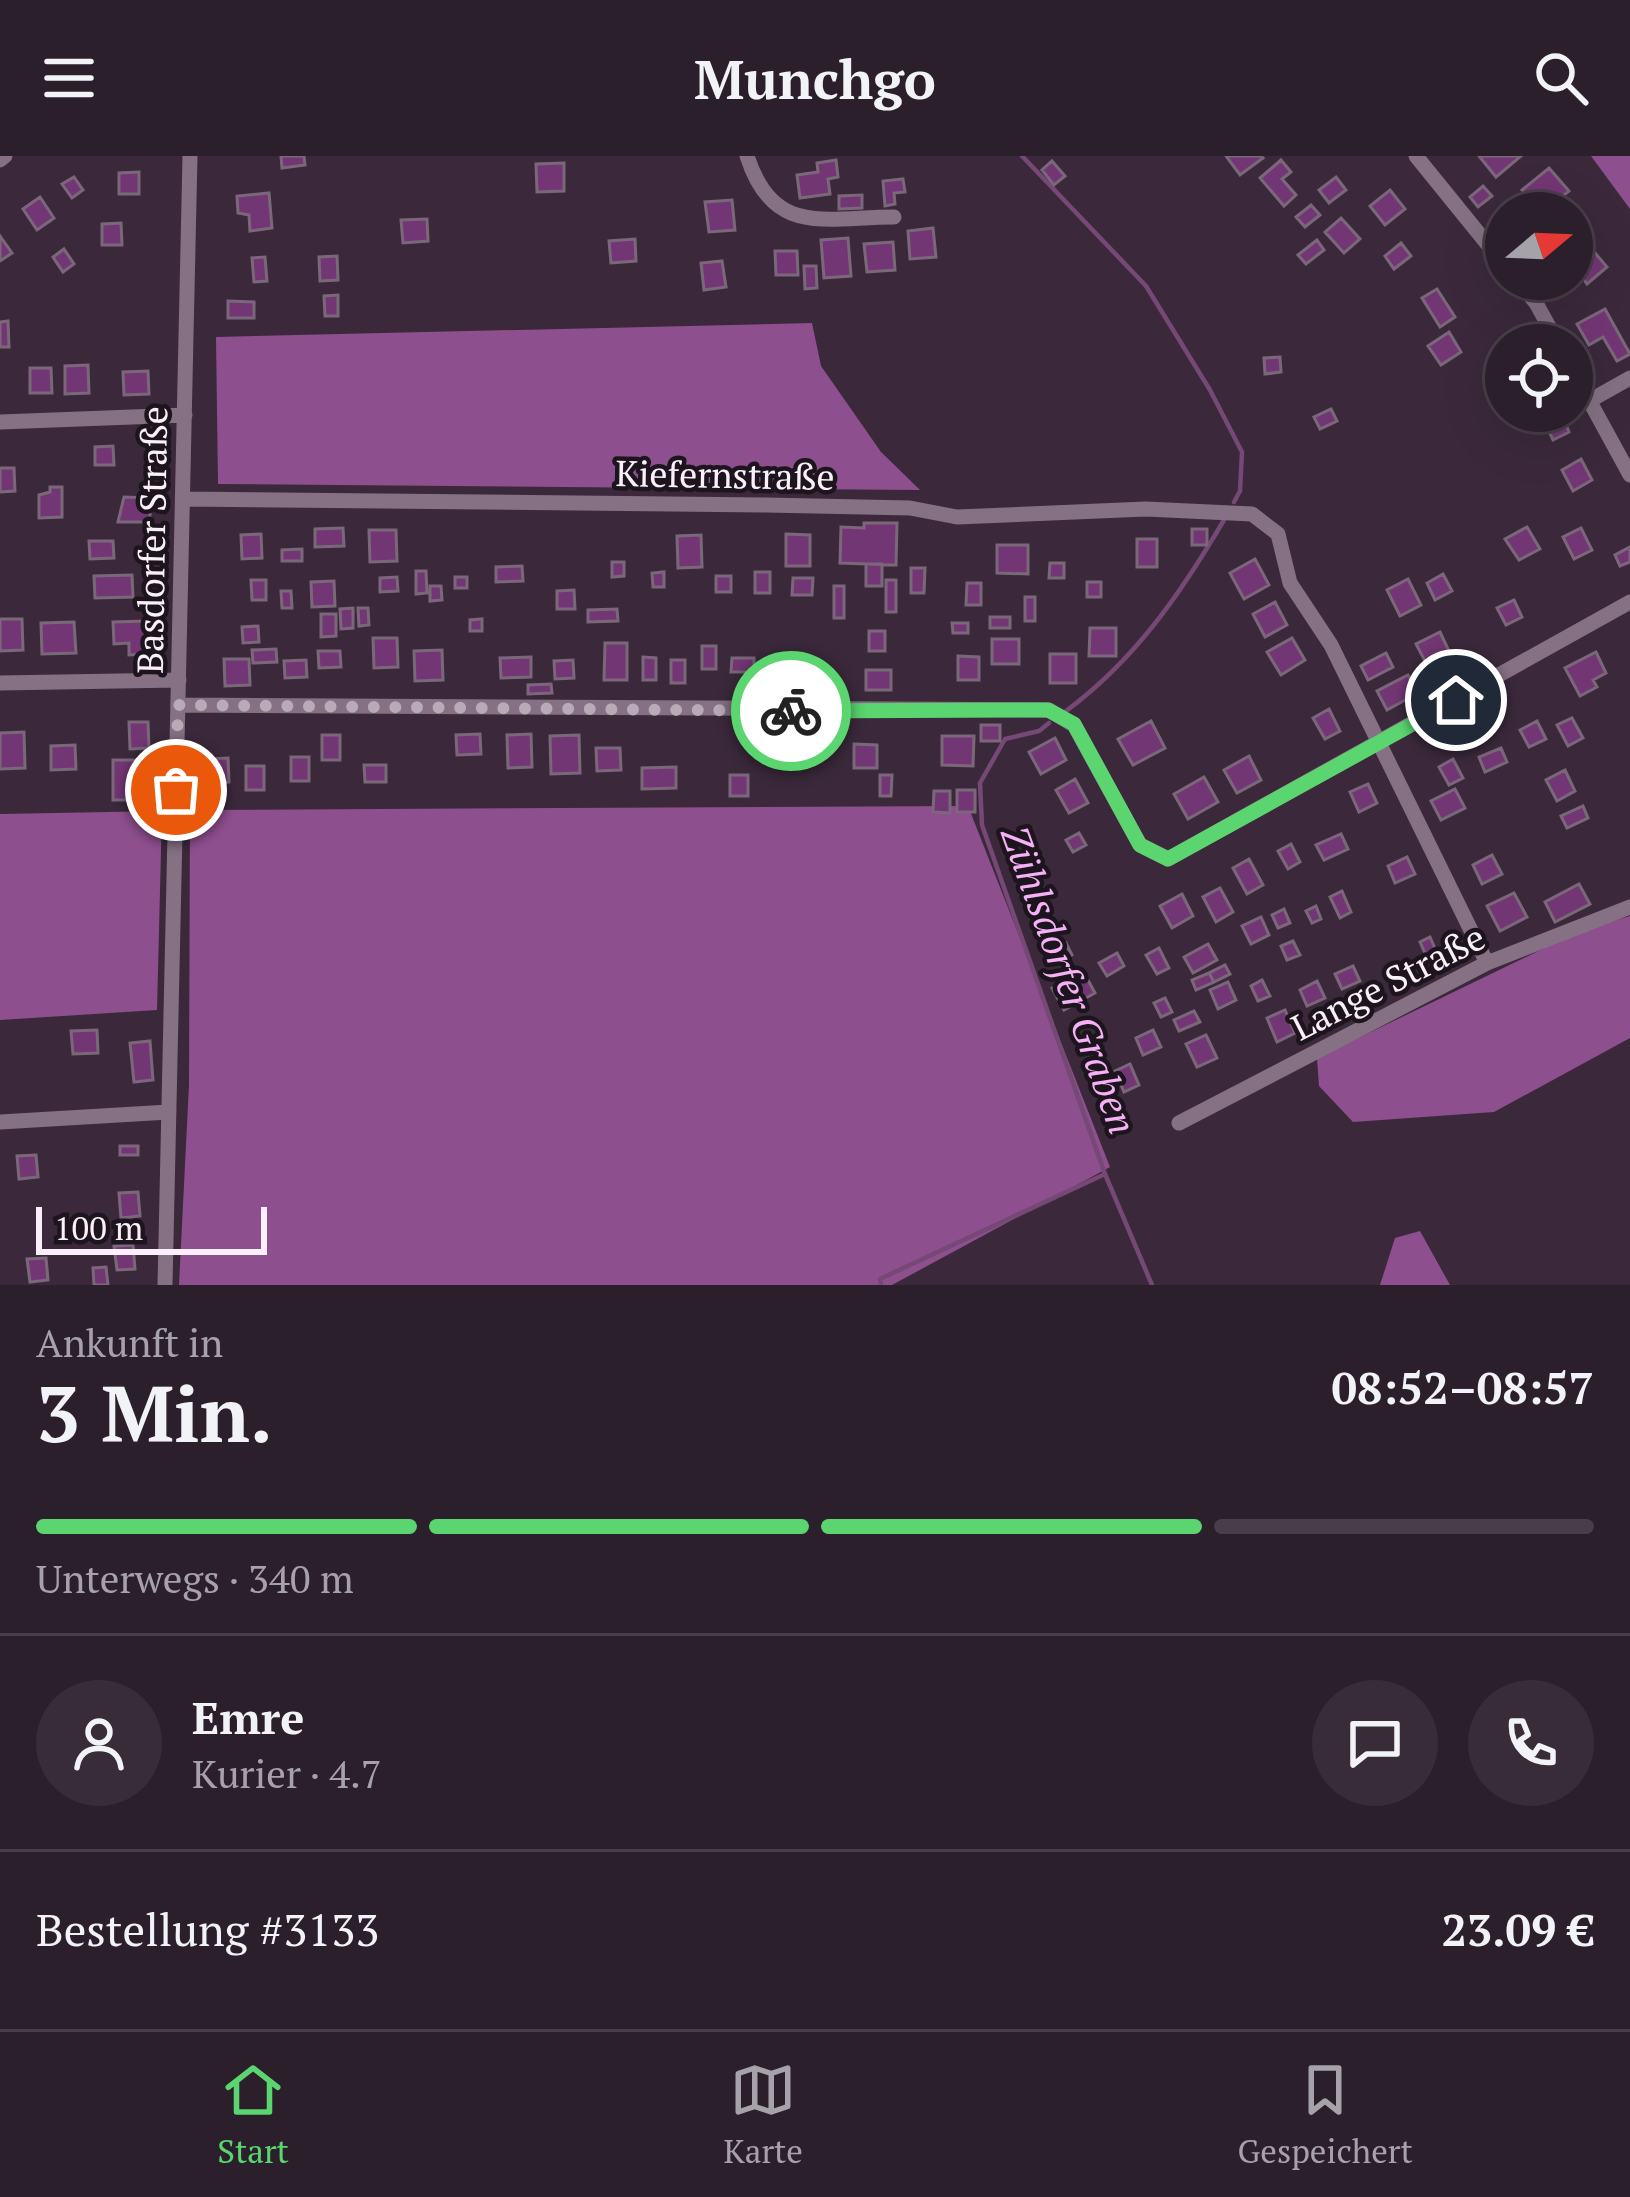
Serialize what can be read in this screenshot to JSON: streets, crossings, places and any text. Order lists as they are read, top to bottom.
{
  "streets": {
    "street": ["Kiefernstraße", "Basdorfer Straße", "Lange Straße"]
  },
  "crossings": [
    ["Kiefernstraße", "Basdorfer Straße"]
  ],
  "water": ["Zühlsdorfer Graben"],
  "scale_bar": "100 m",
  "north": "right",
  "page": {
    "header": "Munchgo",
    "scale": "100 m",
    "heading": ["3 Min.", "Ankunft in", "08:52–08:57"],
    "panel": [
      "Emre",
      "Kurier · 4.7",
      "Bestellung #3133",
      "23.09 €"
    ],
    "bar": "Unterwegs · 340 m",
    "tabs": ["Start", "Karte", "Gespeichert"]
  }
}
